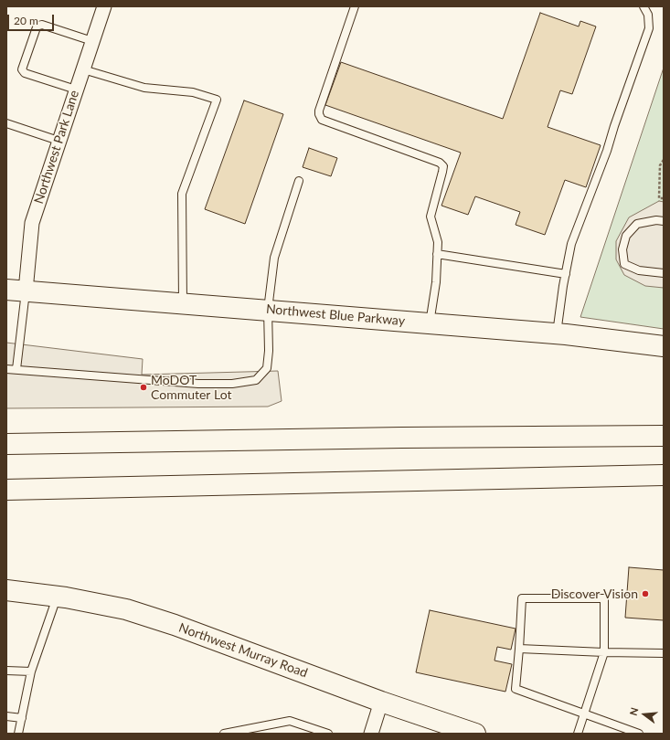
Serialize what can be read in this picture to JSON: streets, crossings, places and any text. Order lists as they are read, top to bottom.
{
  "streets": {
    "main road": ["Northwest Blue Parkway", "Northwest Murray Road"],
    "street": ["Northwest Park Lane"]
  },
  "crossings": [
    ["Northwest Park Lane", "Northwest Blue Parkway"]
  ],
  "places": ["MoDOT Commuter Lot", "Discover Vision"],
  "scale_bar": "20 m",
  "north": "left"
}
